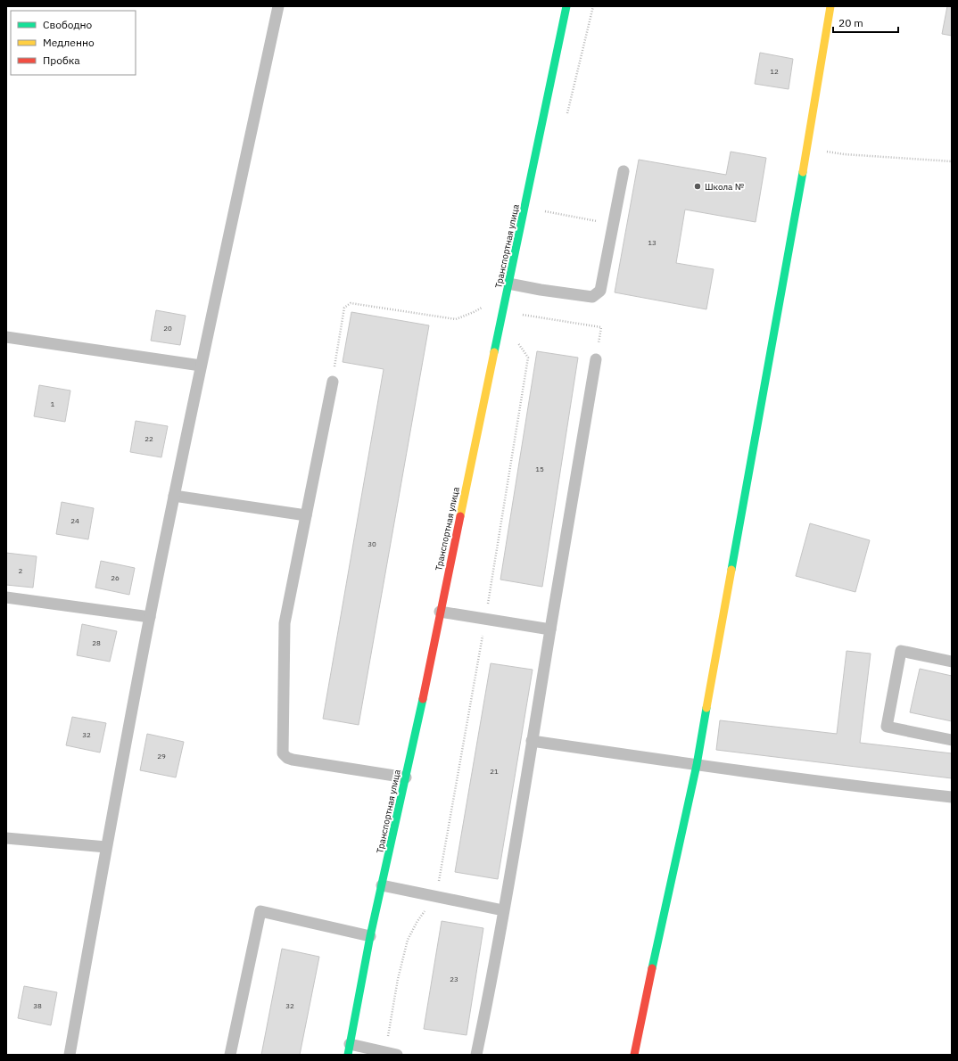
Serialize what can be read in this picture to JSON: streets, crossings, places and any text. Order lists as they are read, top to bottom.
{
  "streets": {
    "main road": ["Транспортная улица"]
  },
  "places": ["Школа №"],
  "house_numbers": [
    "12",
    "13",
    "20",
    "1",
    "22",
    "15",
    "24",
    "30",
    "2",
    "26",
    "28",
    "32",
    "29",
    "21",
    "23",
    "38",
    "32"
  ],
  "legend": ["Свободно", "Медленно", "Пробка"],
  "scale_bar": "20 m"
}
